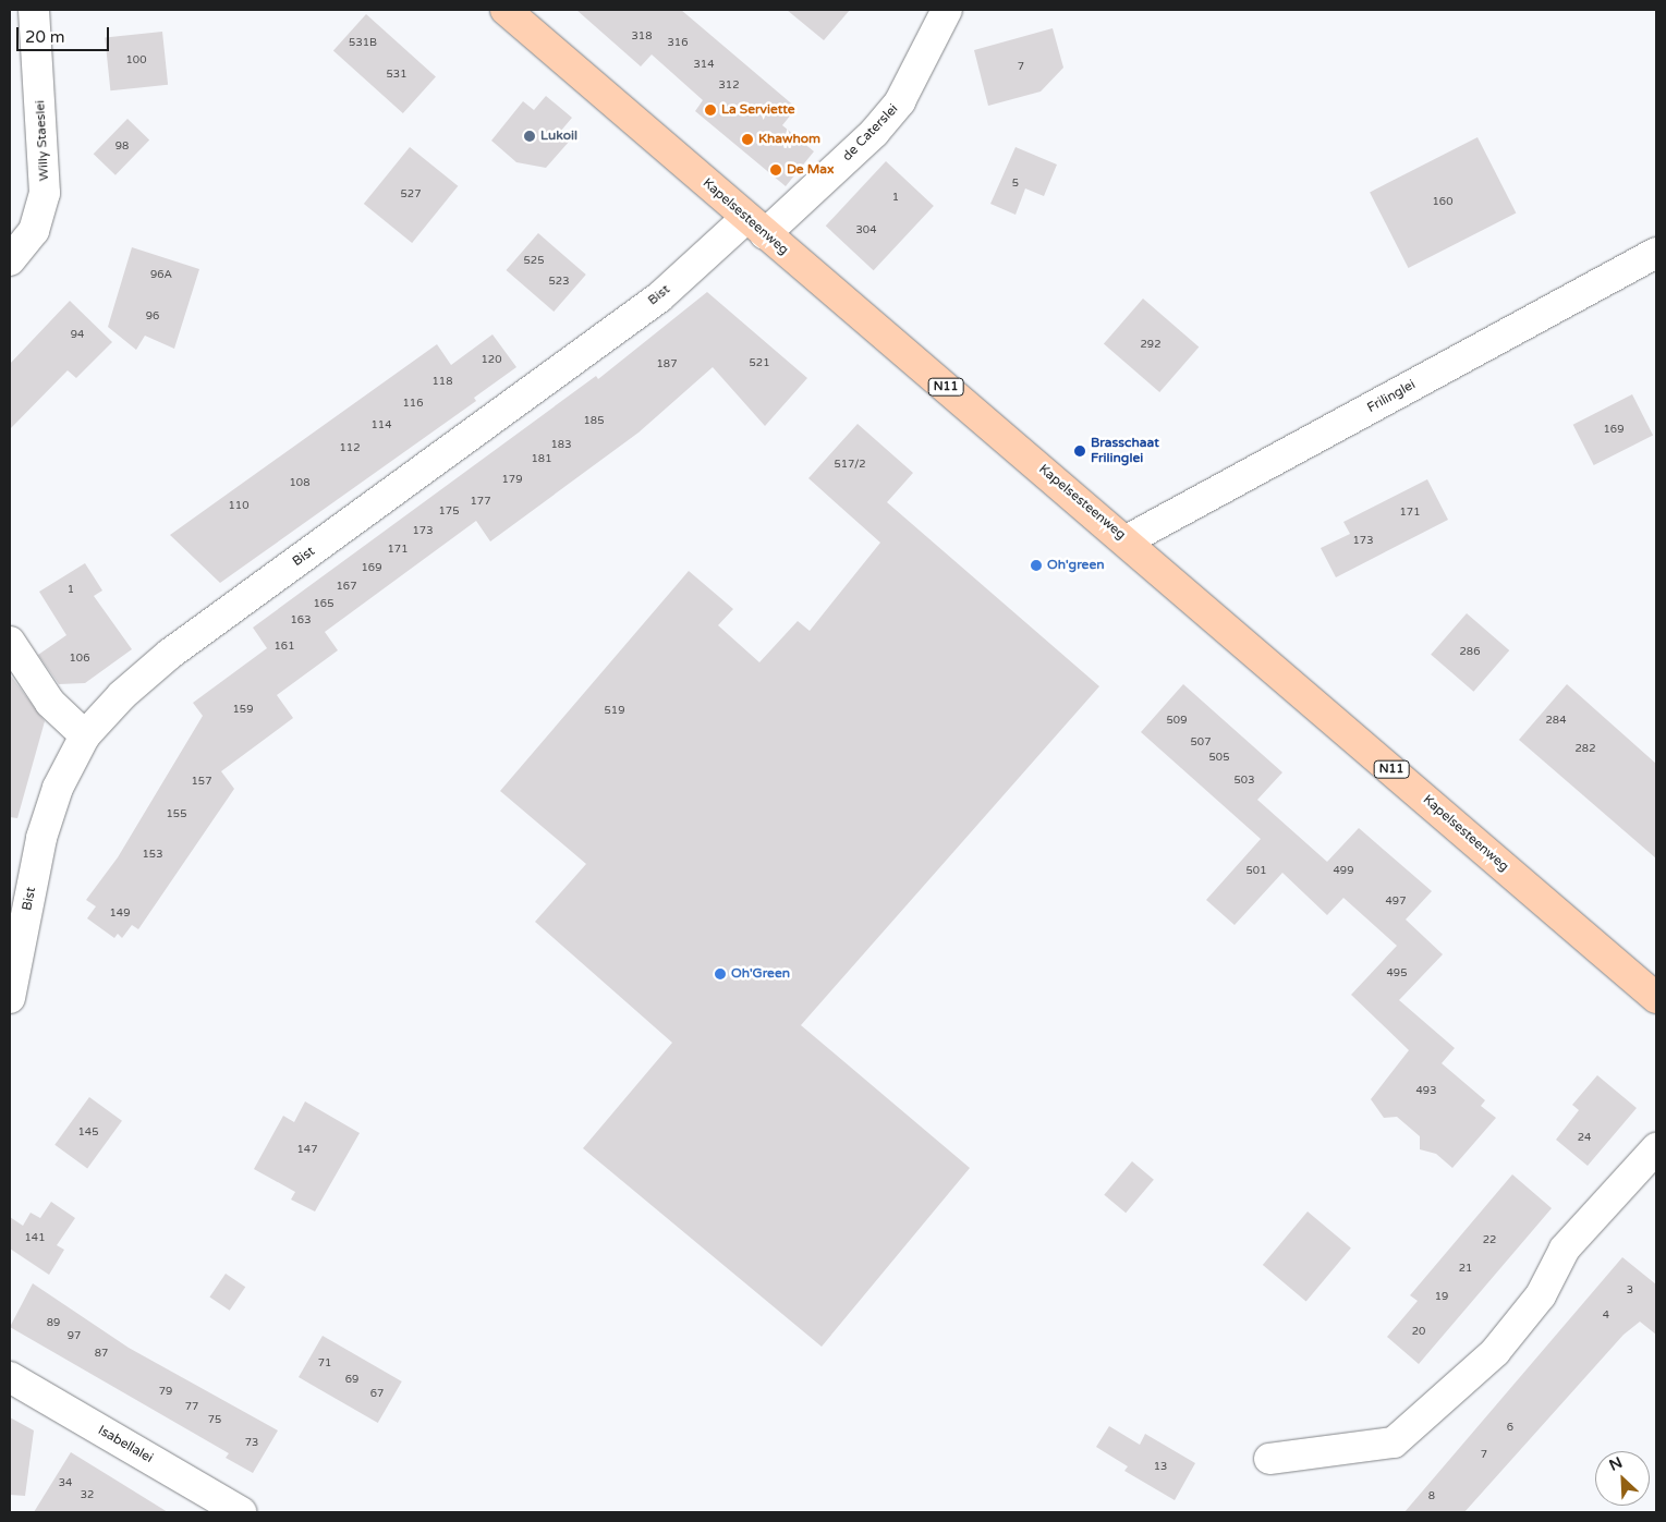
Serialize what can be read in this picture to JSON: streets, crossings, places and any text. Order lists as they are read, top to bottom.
{
  "streets": {
    "main road": ["Kapelsesteenweg", "N11"],
    "street": [
      "de Caterslei",
      "Willy Staeslei",
      "Bist",
      "Frilinglei",
      "Isabellalei"
    ]
  },
  "crossings": [
    ["de Caterslei", "Kapelsesteenweg"],
    ["de Caterslei", "Bist"],
    ["Kapelsesteenweg", "Bist"],
    ["Kapelsesteenweg", "Frilinglei"]
  ],
  "places": [
    "La Serviette",
    "Lukoil",
    "Khawhom",
    "De Max",
    "Brasschaat Frilinglei",
    "Oh'green",
    "Oh'Green"
  ],
  "house_numbers": [
    "318",
    "531B",
    "316",
    "100",
    "314",
    "7",
    "531",
    "312",
    "98",
    "5",
    "527",
    "1",
    "160",
    "304",
    "525",
    "96A",
    "523",
    "96",
    "94",
    "292",
    "120",
    "521",
    "187",
    "118",
    "116",
    "185",
    "114",
    "169",
    "183",
    "112",
    "181",
    "517/2",
    "179",
    "108",
    "177",
    "110",
    "175",
    "171",
    "173",
    "173",
    "171",
    "169",
    "167",
    "1",
    "165",
    "163",
    "161",
    "286",
    "106",
    "159",
    "519",
    "509",
    "284",
    "507",
    "282",
    "505",
    "503",
    "157",
    "155",
    "153",
    "501",
    "499",
    "497",
    "149",
    "495",
    "493",
    "145",
    "24",
    "147",
    "141",
    "22",
    "21",
    "3",
    "19",
    "4",
    "89",
    "20",
    "97",
    "87",
    "71",
    "69",
    "79",
    "67",
    "77",
    "75",
    "6",
    "73",
    "7",
    "13",
    "34",
    "32",
    "8"
  ],
  "scale_bar": "20 m",
  "north": "top left"
}
